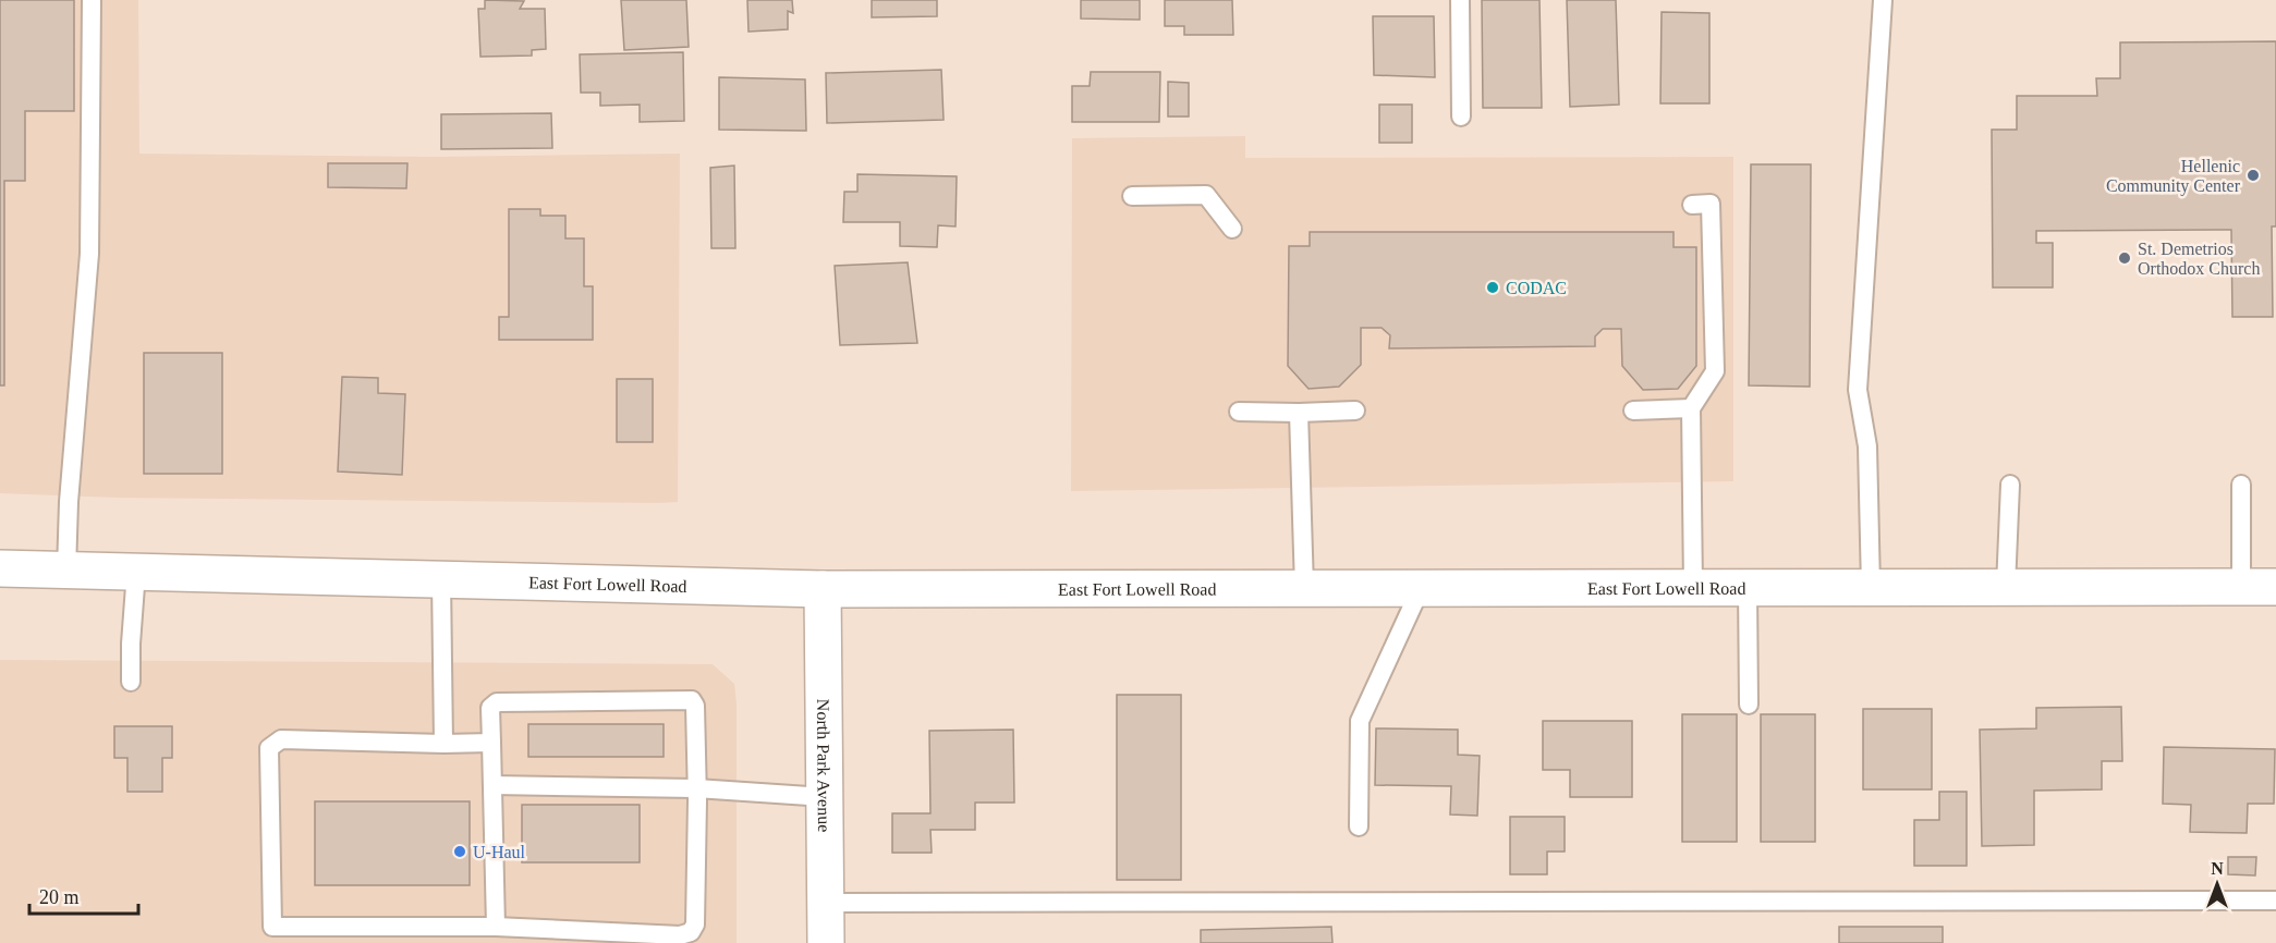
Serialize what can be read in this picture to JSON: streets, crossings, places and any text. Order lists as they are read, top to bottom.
{
  "streets": {
    "main road": ["East Fort Lowell Road", "North Park Avenue"]
  },
  "crossings": [
    ["East Fort Lowell Road", "North Park Avenue"]
  ],
  "places": [
    "Hellenic Community Center",
    "St. Demetrios Orthodox Church",
    "CODAC",
    "U-Haul"
  ],
  "scale_bar": "20 m",
  "north": "top"
}
